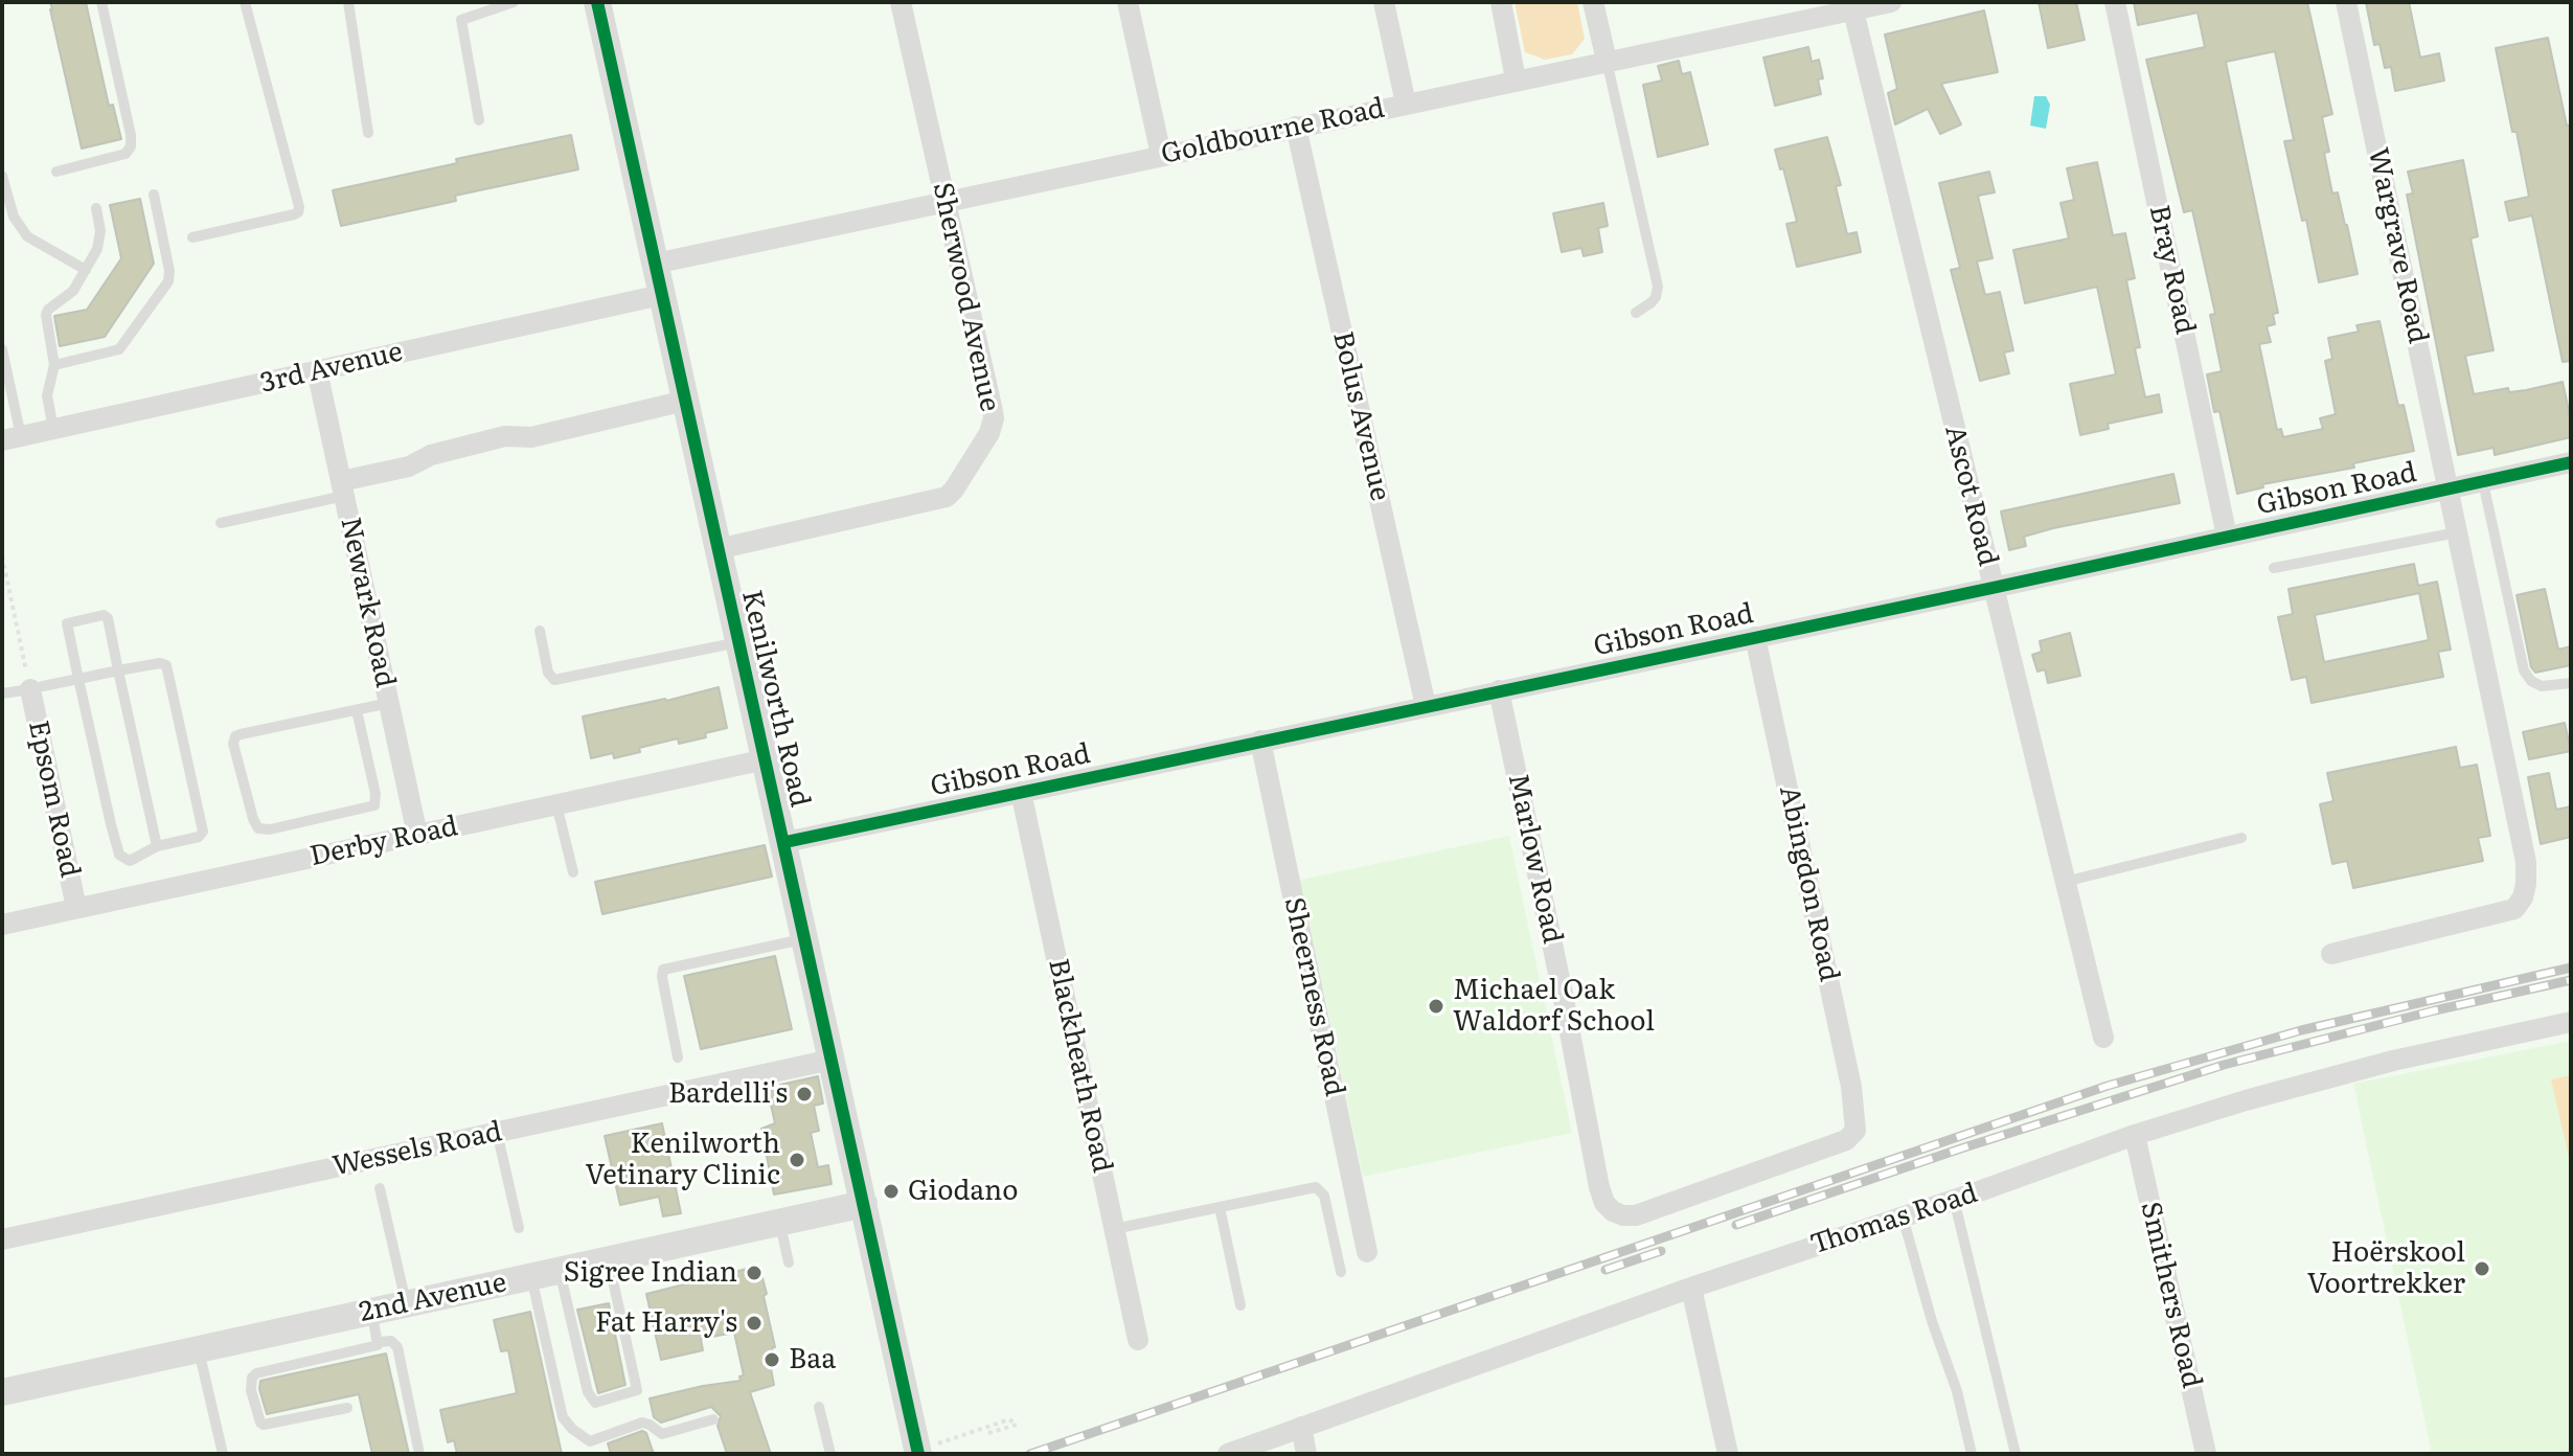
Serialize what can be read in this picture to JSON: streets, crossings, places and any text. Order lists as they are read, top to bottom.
{
  "streets": {
    "street": [
      "Goldbourne Road",
      "Wargrave Road",
      "Bray Road",
      "Sherwood Avenue",
      "3rd Avenue",
      "Bolus Avenue",
      "Gibson Road",
      "Ascot Road",
      "Newark Road",
      "Kenilworth Road",
      "Epsom Road",
      "Derby Road",
      "Marlow Road",
      "Abingdon Road",
      "Sheerness Road",
      "Blackheath Road",
      "Wessels Road",
      "Thomas Road",
      "Smithers Road",
      "2nd Avenue"
    ]
  },
  "crossings": [
    ["Goldbourne Road", "Sherwood Avenue"],
    ["Goldbourne Road", "Bolus Avenue"],
    ["Goldbourne Road", "Ascot Road"],
    ["Goldbourne Road", "Kenilworth Road"],
    ["Wargrave Road", "Gibson Road"],
    ["Bray Road", "Gibson Road"],
    ["Sherwood Avenue", "Kenilworth Road"],
    ["3rd Avenue", "Newark Road"],
    ["3rd Avenue", "Kenilworth Road"],
    ["Bolus Avenue", "Gibson Road"],
    ["Gibson Road", "Ascot Road"],
    ["Gibson Road", "Kenilworth Road"],
    ["Gibson Road", "Marlow Road"],
    ["Gibson Road", "Abingdon Road"],
    ["Gibson Road", "Sheerness Road"],
    ["Gibson Road", "Blackheath Road"],
    ["Newark Road", "Derby Road"],
    ["Kenilworth Road", "Derby Road"],
    ["Kenilworth Road", "Wessels Road"],
    ["Kenilworth Road", "2nd Avenue"],
    ["Epsom Road", "Derby Road"],
    ["Marlow Road", "Abingdon Road"],
    ["Thomas Road", "Smithers Road"]
  ],
  "places": [
    "Michael Oak Waldorf School",
    "Bardelli's",
    "Kenilworth Vetinary Clinic",
    "Giodano",
    "Hoërskool Voortrekker",
    "Sigree Indian",
    "Fat Harry's",
    "Baa"
  ]
}
